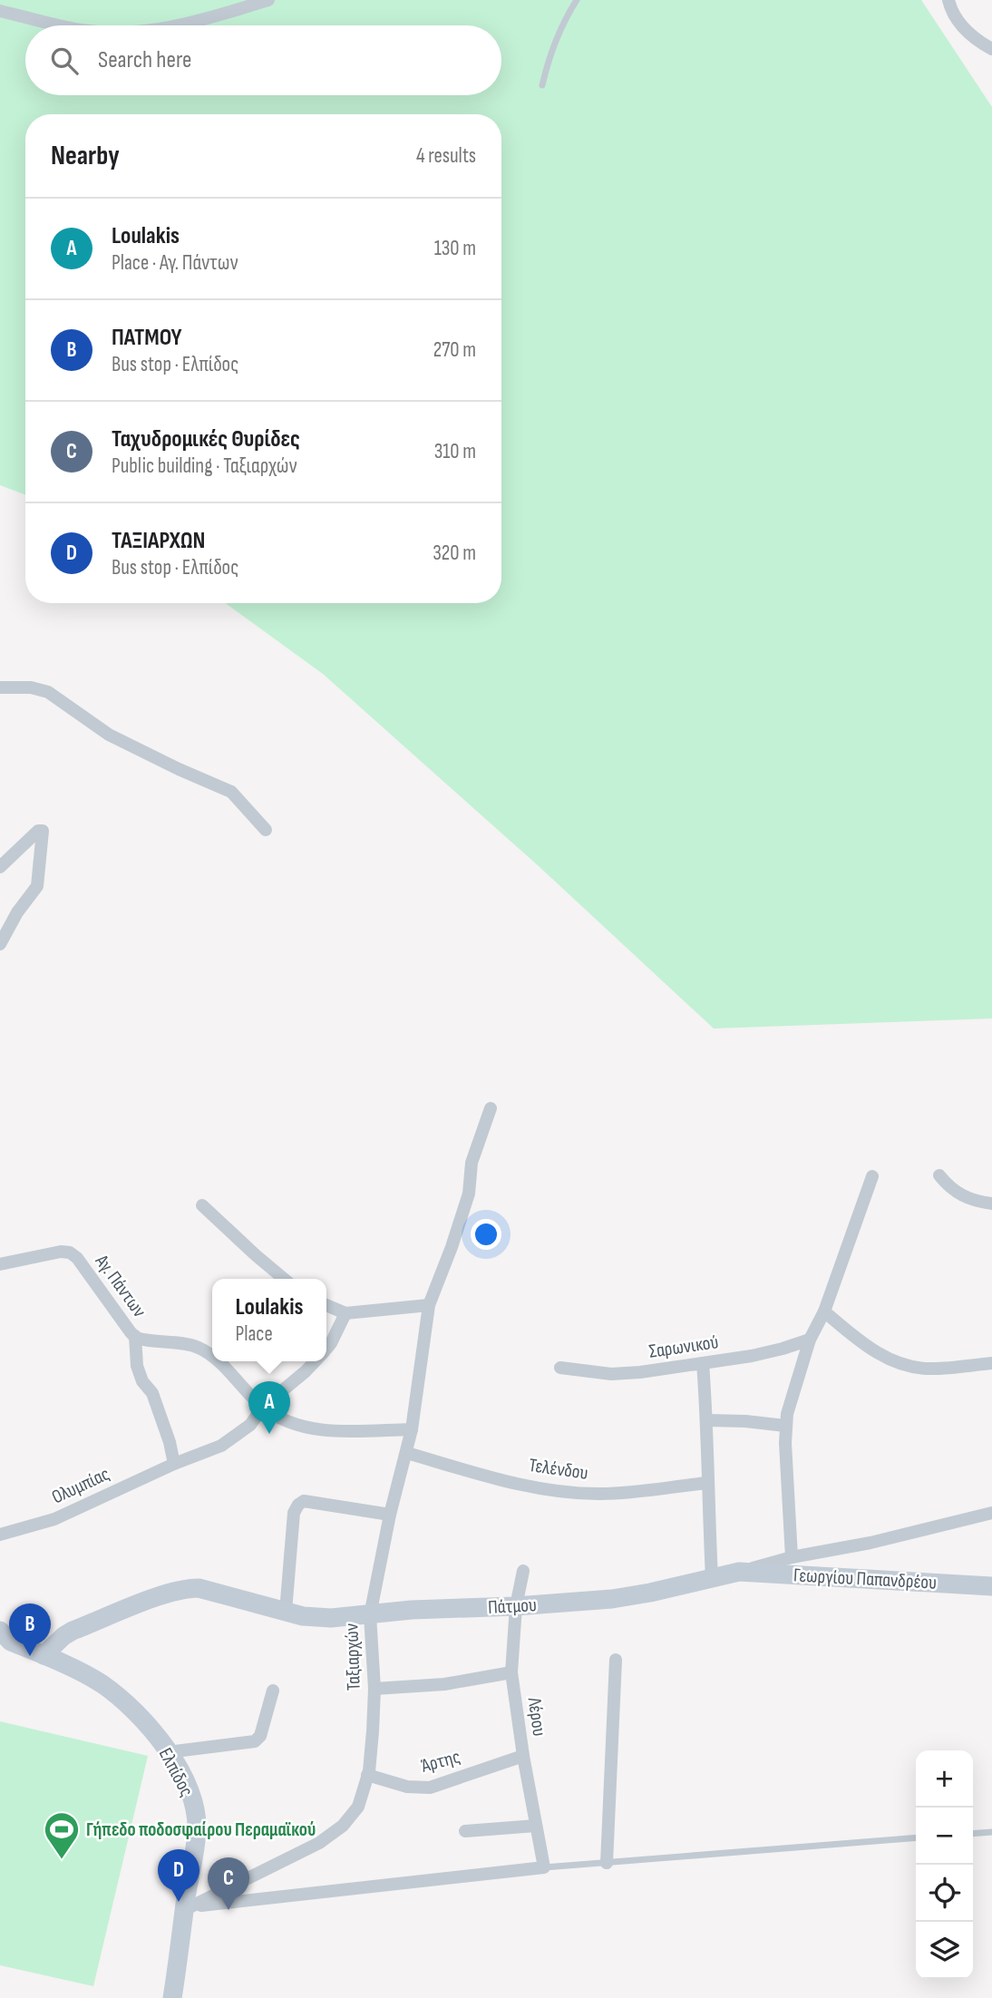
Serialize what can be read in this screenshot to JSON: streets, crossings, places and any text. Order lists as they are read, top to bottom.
{
  "streets": {
    "street": [
      "Αγ. Πάντων",
      "Σαρωνικού",
      "Τελένδου",
      "Ολυμπίας",
      "Γεωργίου Παπανδρέου",
      "Πάτμου",
      "Ταξιαρχών",
      "Λέρου",
      "Άρτης",
      "Ελπίδος"
    ]
  },
  "crossings": [
    ["Αγ. Πάντων", "Ολυμπίας"],
    ["Αγ. Πάντων", "Ταξιαρχών"],
    ["Τελένδου", "Ταξιαρχών"],
    ["Γεωργίου Παπανδρέου", "Πάτμου"],
    ["Πάτμου", "Ταξιαρχών"],
    ["Πάτμου", "Λέρου"],
    ["Πάτμου", "Ελπίδος"],
    ["Ταξιαρχών", "Άρτης"],
    ["Ταξιαρχών", "Ελπίδος"],
    ["Λέρου", "Άρτης"]
  ],
  "places": {
    "sports": ["Γήπεδο ποδοσφαίρου Περαμαϊκού"]
  },
  "page": {
    "search": "Search here",
    "heading": ["Nearby", "4 results"],
    "list": [
      {
        "mark": "A",
        "name": "Loulakis",
        "note": "Place · Αγ. Πάντων",
        "value": "130 m"
      },
      {
        "mark": "B",
        "name": "ΠΑΤΜΟΥ",
        "note": "Bus stop · Ελπίδος",
        "value": "270 m"
      },
      {
        "mark": "C",
        "name": "Ταχυδρομικές Θυρίδες",
        "note": "Public building · Ταξιαρχών",
        "value": "310 m"
      },
      {
        "mark": "D",
        "name": "ΤΑΞΙΑΡΧΩΝ",
        "note": "Bus stop · Ελπίδος",
        "value": "320 m"
      }
    ],
    "popup": ["Loulakis", "Place"],
    "pins": [
      "A",
      "B",
      "D",
      "C"
    ],
    "map_buttons": ["+", "−"]
  }
}
